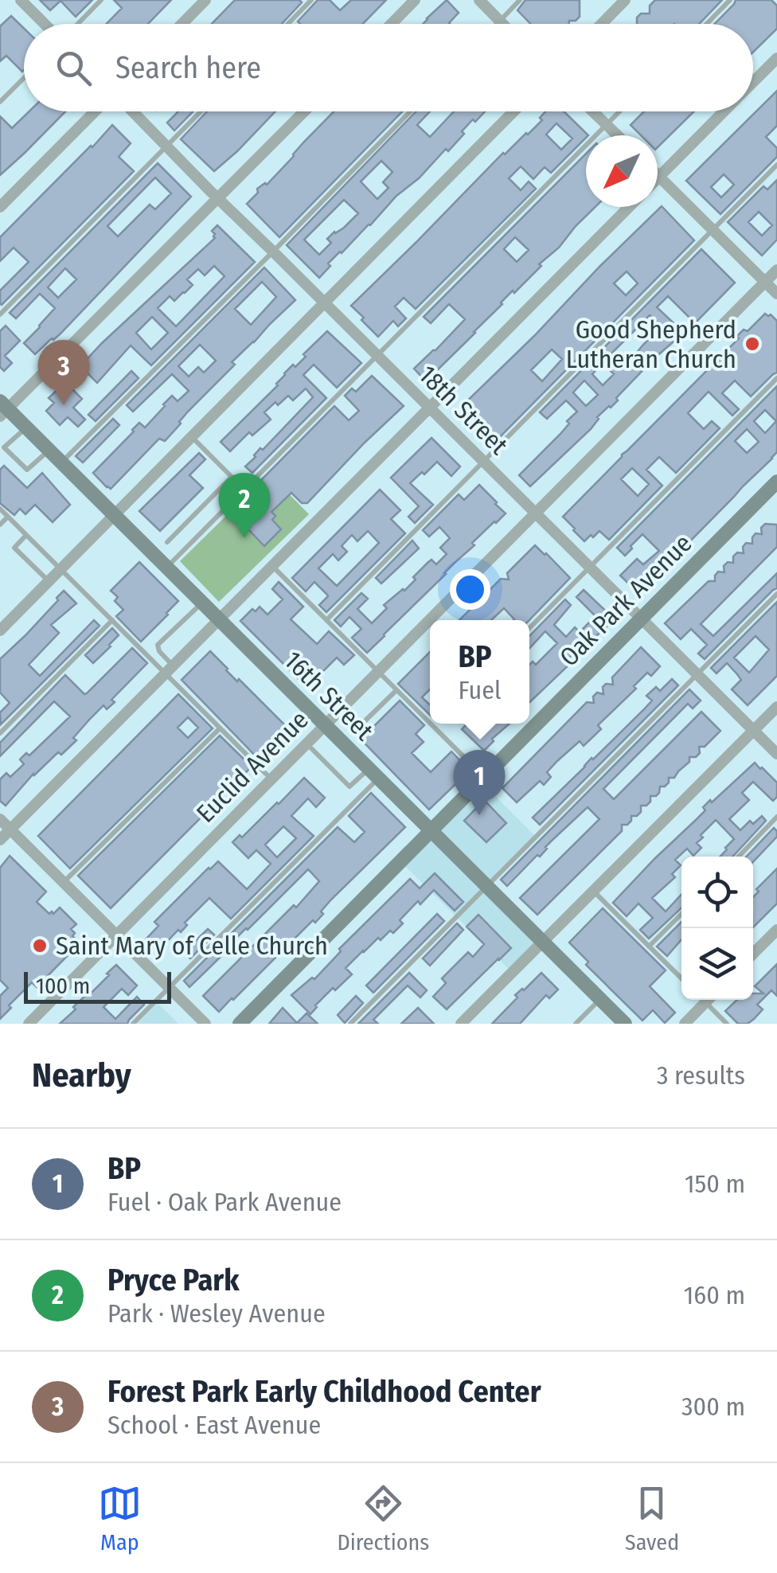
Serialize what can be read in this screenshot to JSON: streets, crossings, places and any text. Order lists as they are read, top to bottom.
{
  "streets": {
    "street": [
      "18th Street",
      "Oak Park Avenue",
      "16th Street",
      "Euclid Avenue"
    ]
  },
  "crossings": [
    ["18th Street", "Oak Park Avenue"],
    ["18th Street", "Euclid Avenue"],
    ["Oak Park Avenue", "16th Street"],
    ["16th Street", "Euclid Avenue"]
  ],
  "places": ["Good Shepherd Lutheran Church", "Saint Mary of Celle Church"],
  "scale_bar": "100 m",
  "north": "bottom left",
  "page": {
    "search": "Search here",
    "pins": ["3", "2", "1"],
    "popup": ["BP", "Fuel"],
    "scale": "100 m",
    "heading": ["Nearby", "3 results"],
    "list": [
      {
        "mark": "1",
        "name": "BP",
        "note": "Fuel · Oak Park Avenue",
        "value": "150 m"
      },
      {
        "mark": "2",
        "name": "Pryce Park",
        "note": "Park · Wesley Avenue",
        "value": "160 m"
      },
      {
        "mark": "3",
        "name": "Forest Park Early Childhood Center",
        "note": "School · East Avenue",
        "value": "300 m"
      }
    ],
    "nav": ["Map", "Directions", "Saved"]
  }
}
